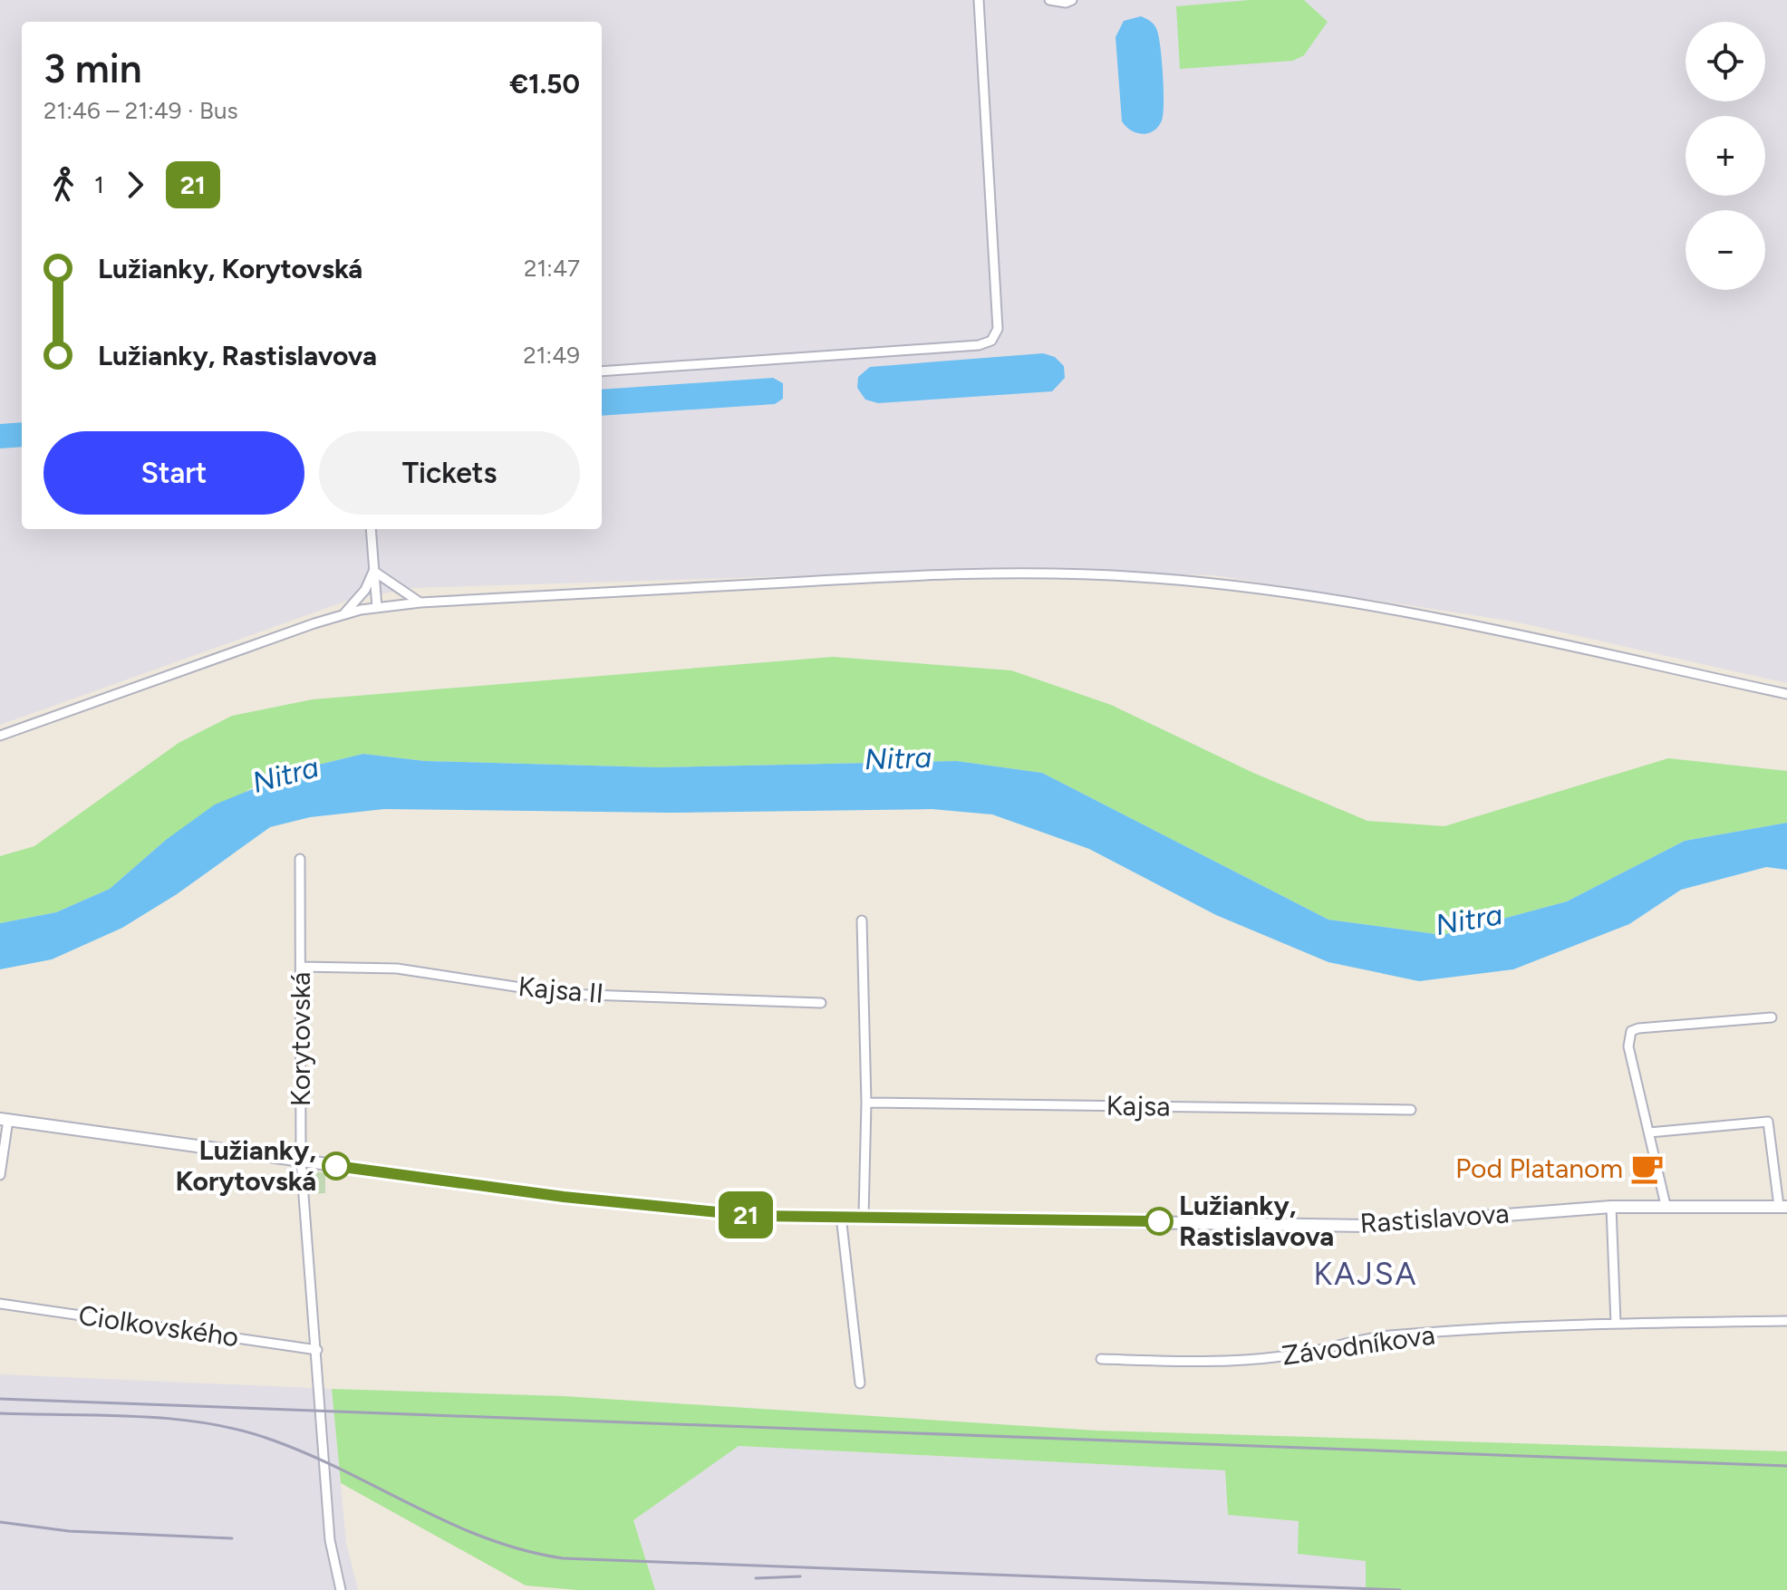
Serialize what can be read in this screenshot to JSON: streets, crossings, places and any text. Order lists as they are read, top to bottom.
{
  "streets": {
    "street": [
      "Kajsa II",
      "Korytovská",
      "Kajsa",
      "Rastislavova",
      "Ciolkovského",
      "Závodníkova"
    ]
  },
  "crossings": [
    ["Kajsa II", "Korytovská"],
    ["Korytovská", "Rastislavova"],
    ["Korytovská", "Ciolkovského"]
  ],
  "districts": ["KAJSA"],
  "water": ["Nitra"],
  "places": {
    "other": ["Lužianky, Korytovská", "Lužianky, Rastislavova"],
    "cafe": ["Pod Platanom"]
  },
  "lines": ["bus line 21"],
  "page": {
    "on_map": "21",
    "map_buttons": ["+", "−"],
    "heading": ["3 min", "21:46 – 21:49 · Bus", "€1.50"],
    "legs": ["1", "21"],
    "list": [
      {
        "name": "Lužianky, Korytovská",
        "value": "21:47"
      },
      {
        "name": "Lužianky, Rastislavova",
        "value": "21:49"
      }
    ],
    "buttons": ["Start", "Tickets"]
  }
}
